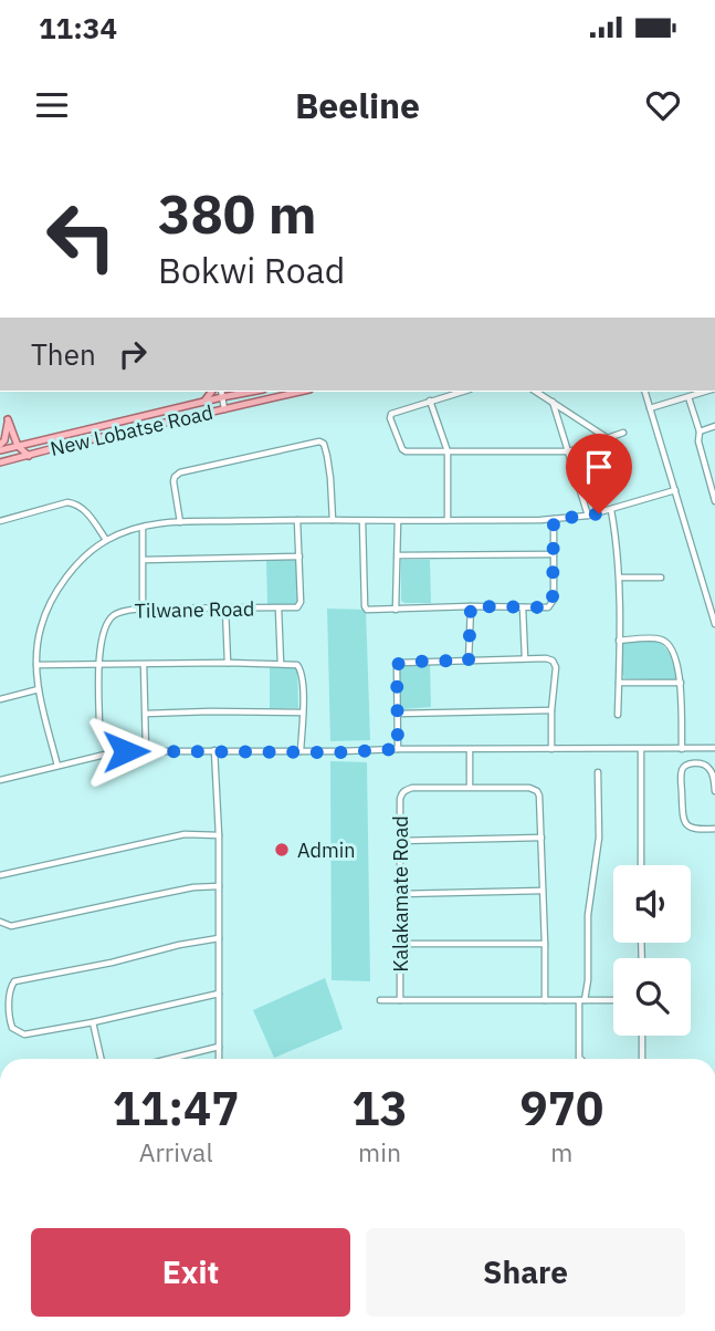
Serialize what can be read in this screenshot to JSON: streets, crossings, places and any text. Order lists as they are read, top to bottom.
{
  "streets": {
    "main road": ["New Lobatse Road"],
    "street": ["Tilwane Road", "Kalakamate Road"]
  },
  "places": ["Admin"],
  "page": {
    "status": "11:34",
    "header": "Beeline",
    "turn": ["380 m", "Bokwi Road"],
    "then": "Then",
    "eta": [
      "11:47",
      "Arrival",
      "13",
      "min",
      "970",
      "m"
    ],
    "buttons": ["Exit", "Share"]
  }
}
